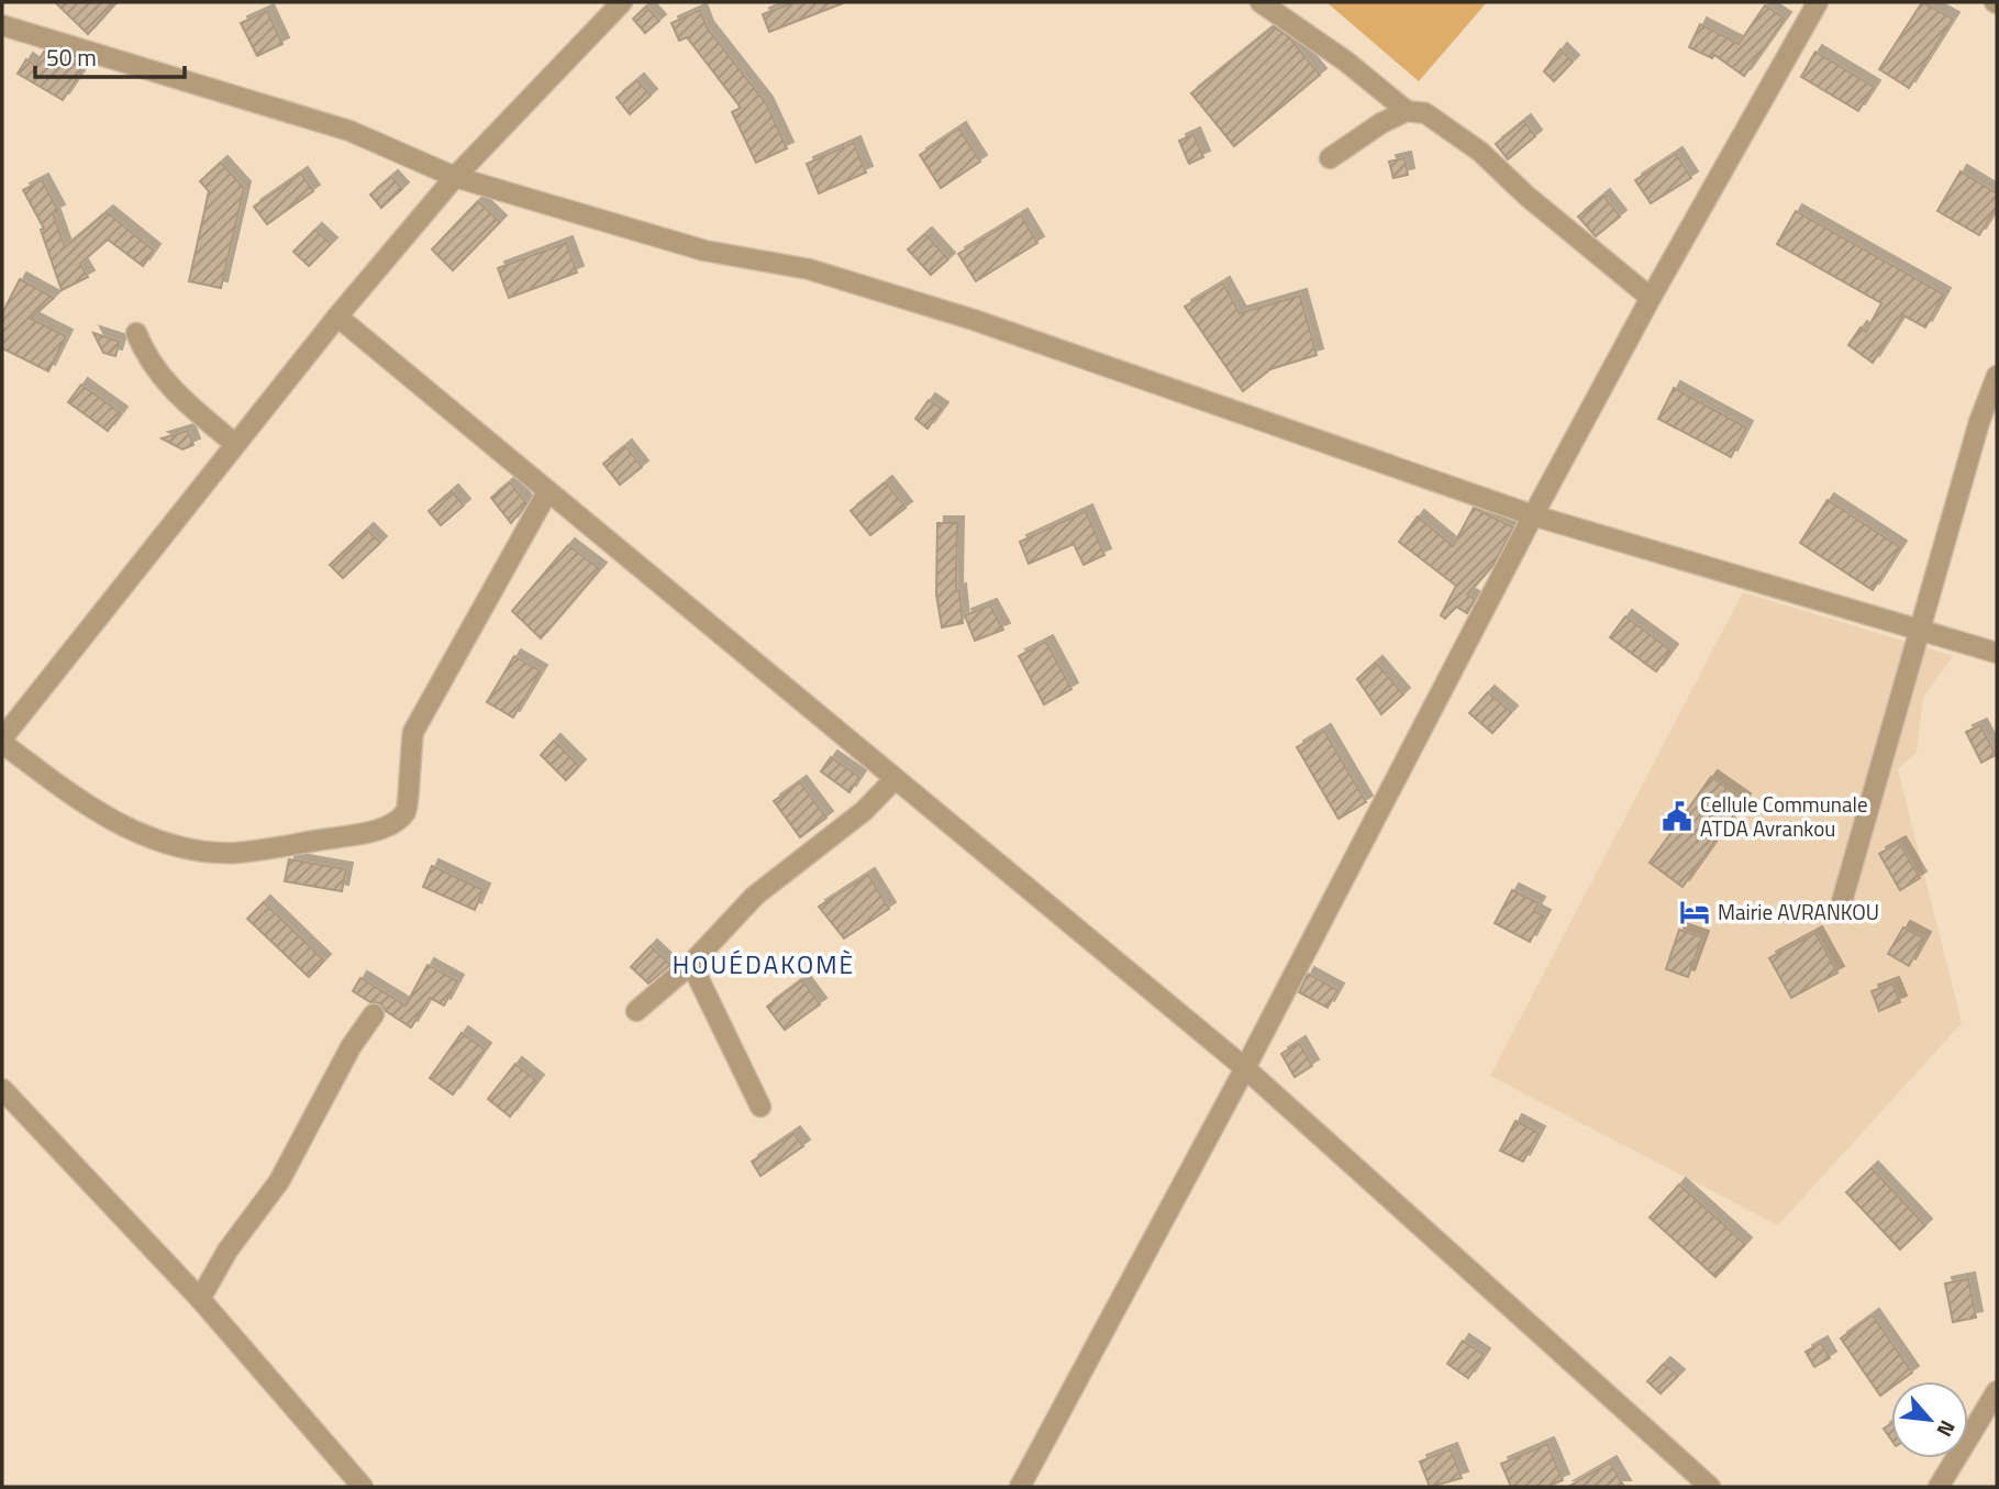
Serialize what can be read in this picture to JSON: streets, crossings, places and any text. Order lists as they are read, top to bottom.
{
  "districts": ["HOUÉDAKOMÈ"],
  "places": {
    "public building": ["Cellule Communale ATDA Avrankou"],
    "hotel": ["Mairie AVRANKOU"]
  },
  "scale_bar": "50 m",
  "north": "bottom right"
}
